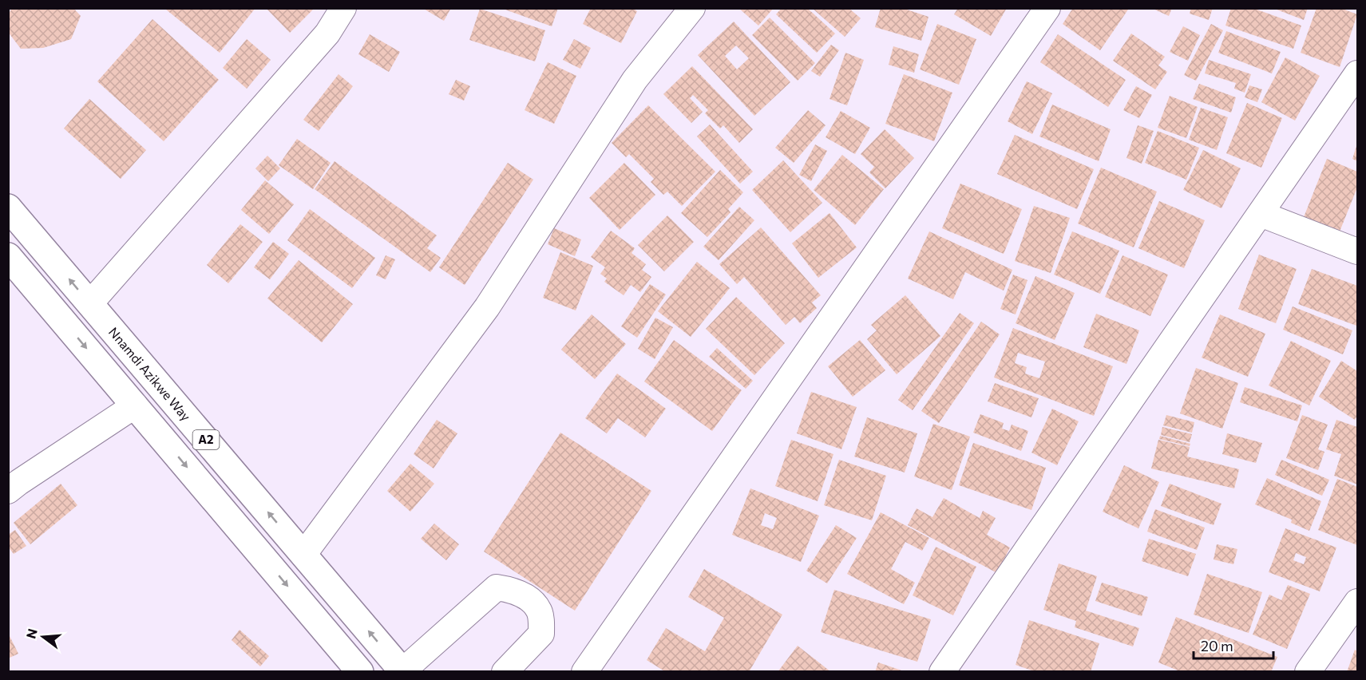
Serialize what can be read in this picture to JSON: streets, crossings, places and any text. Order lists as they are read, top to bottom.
{
  "streets": {
    "highway": ["Nnamdi Azikwe Way", "A2"]
  },
  "scale_bar": "20 m",
  "north": "left"
}
